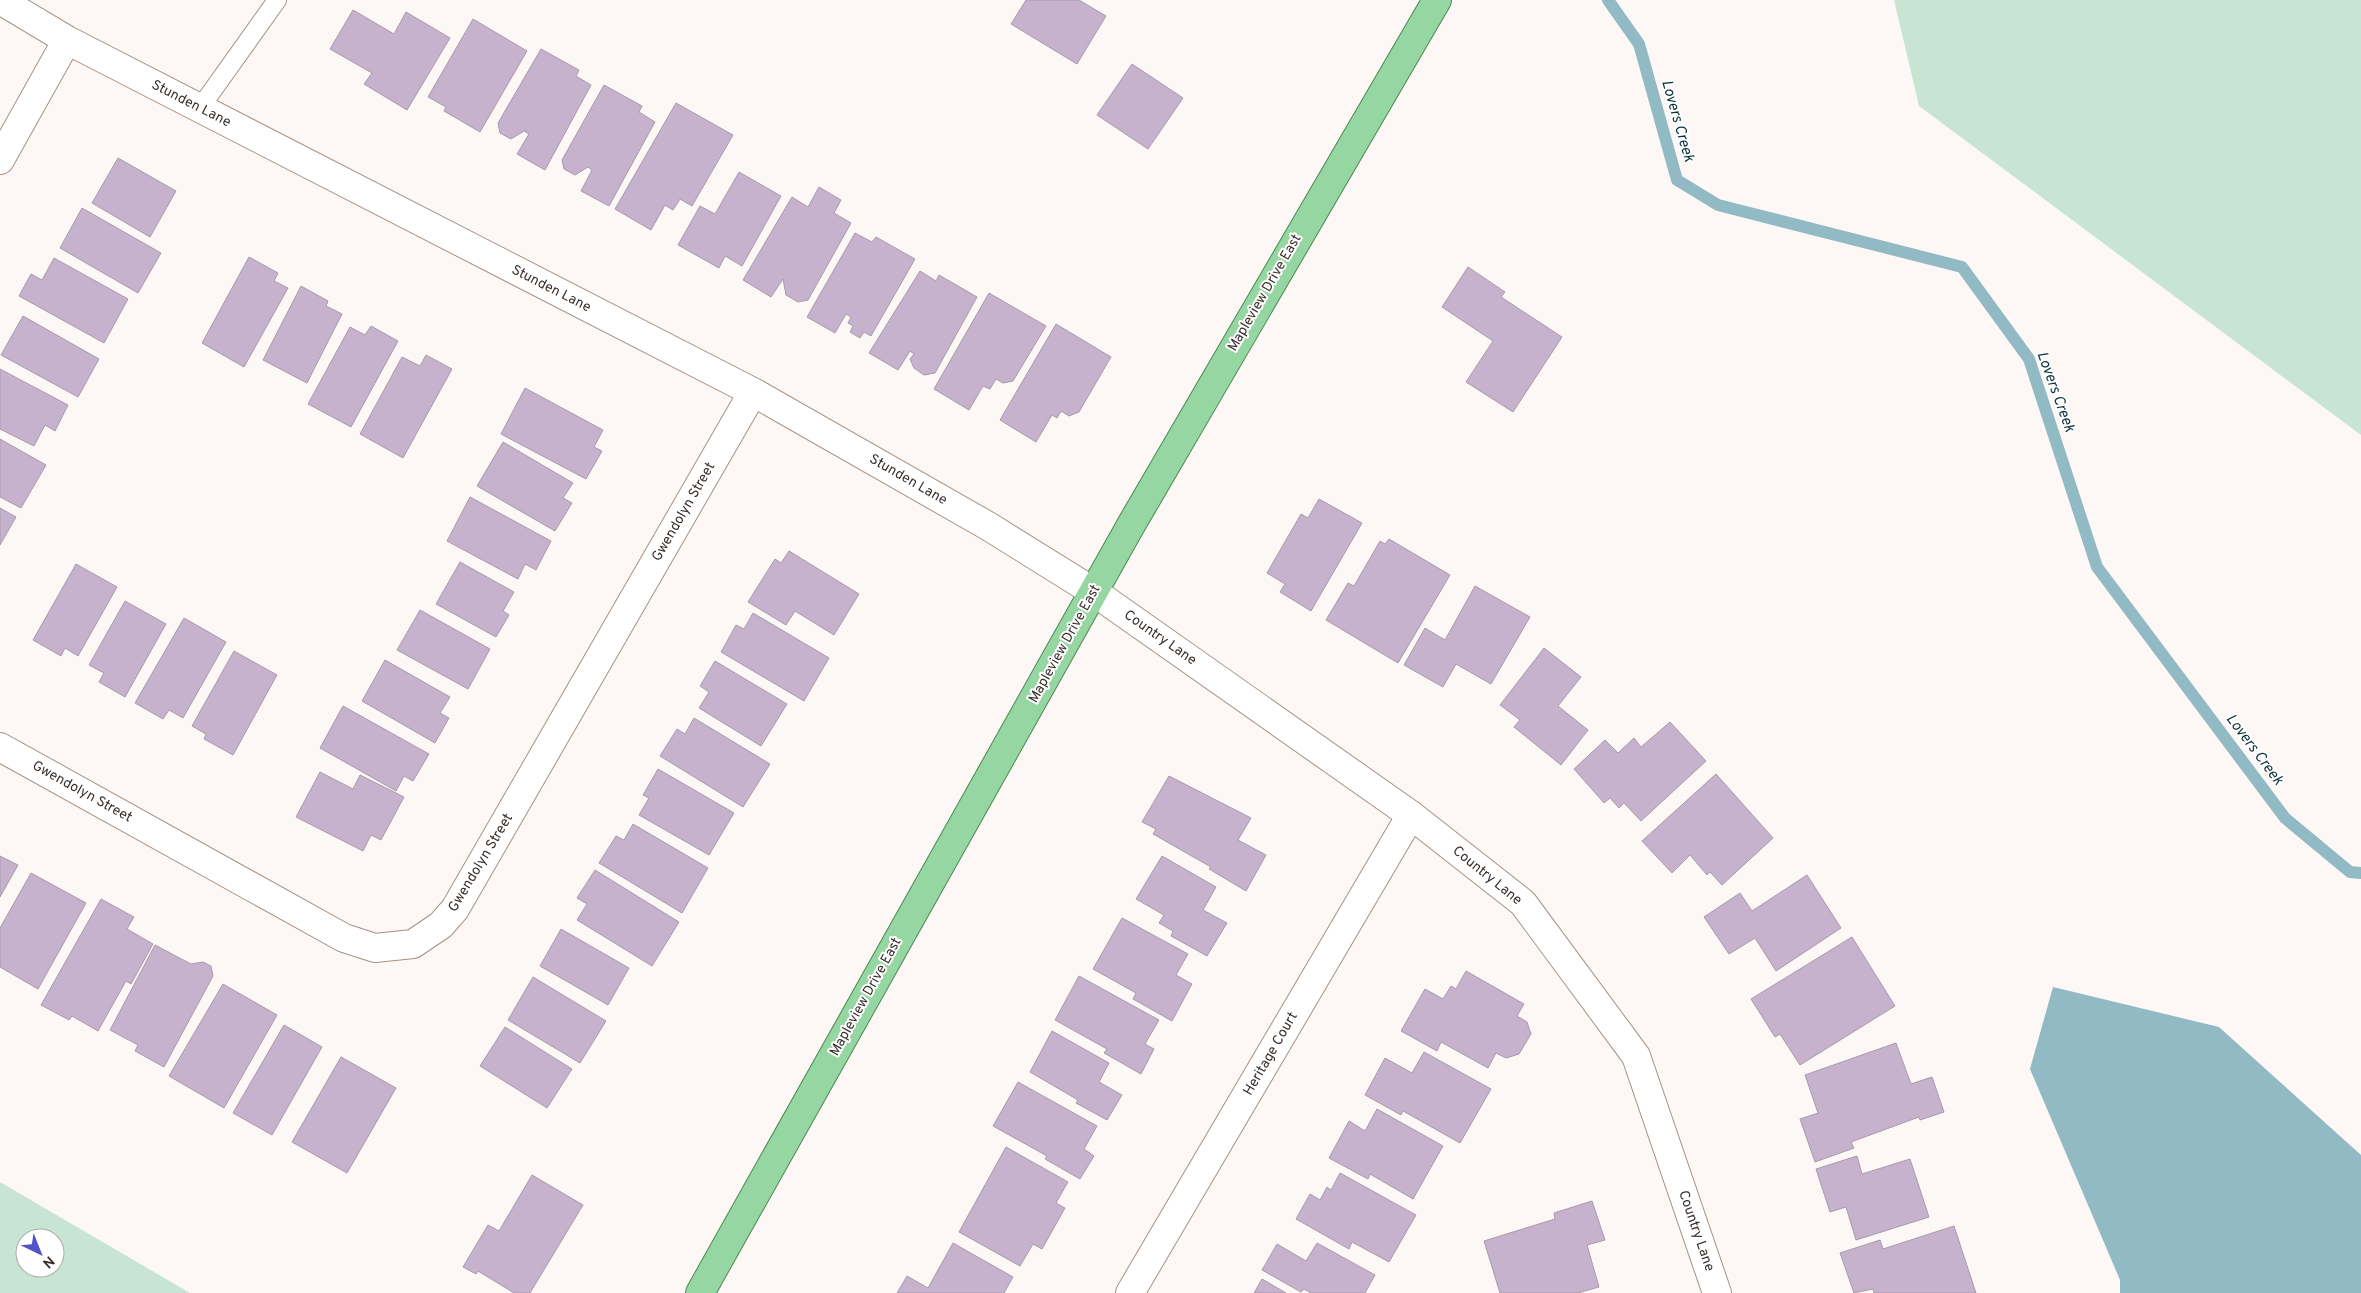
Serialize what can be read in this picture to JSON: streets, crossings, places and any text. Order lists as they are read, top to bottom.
{
  "streets": {
    "main road": ["Mapleview Drive East"],
    "street": [
      "Stunden Lane",
      "Gwendolyn Street",
      "Country Lane",
      "Heritage Court"
    ]
  },
  "crossings": [
    ["Stunden Lane", "Mapleview Drive East"],
    ["Stunden Lane", "Gwendolyn Street"],
    ["Stunden Lane", "Country Lane"],
    ["Mapleview Drive East", "Country Lane"],
    ["Country Lane", "Heritage Court"]
  ],
  "water": ["Lovers Creek"],
  "north": "bottom right"
}
